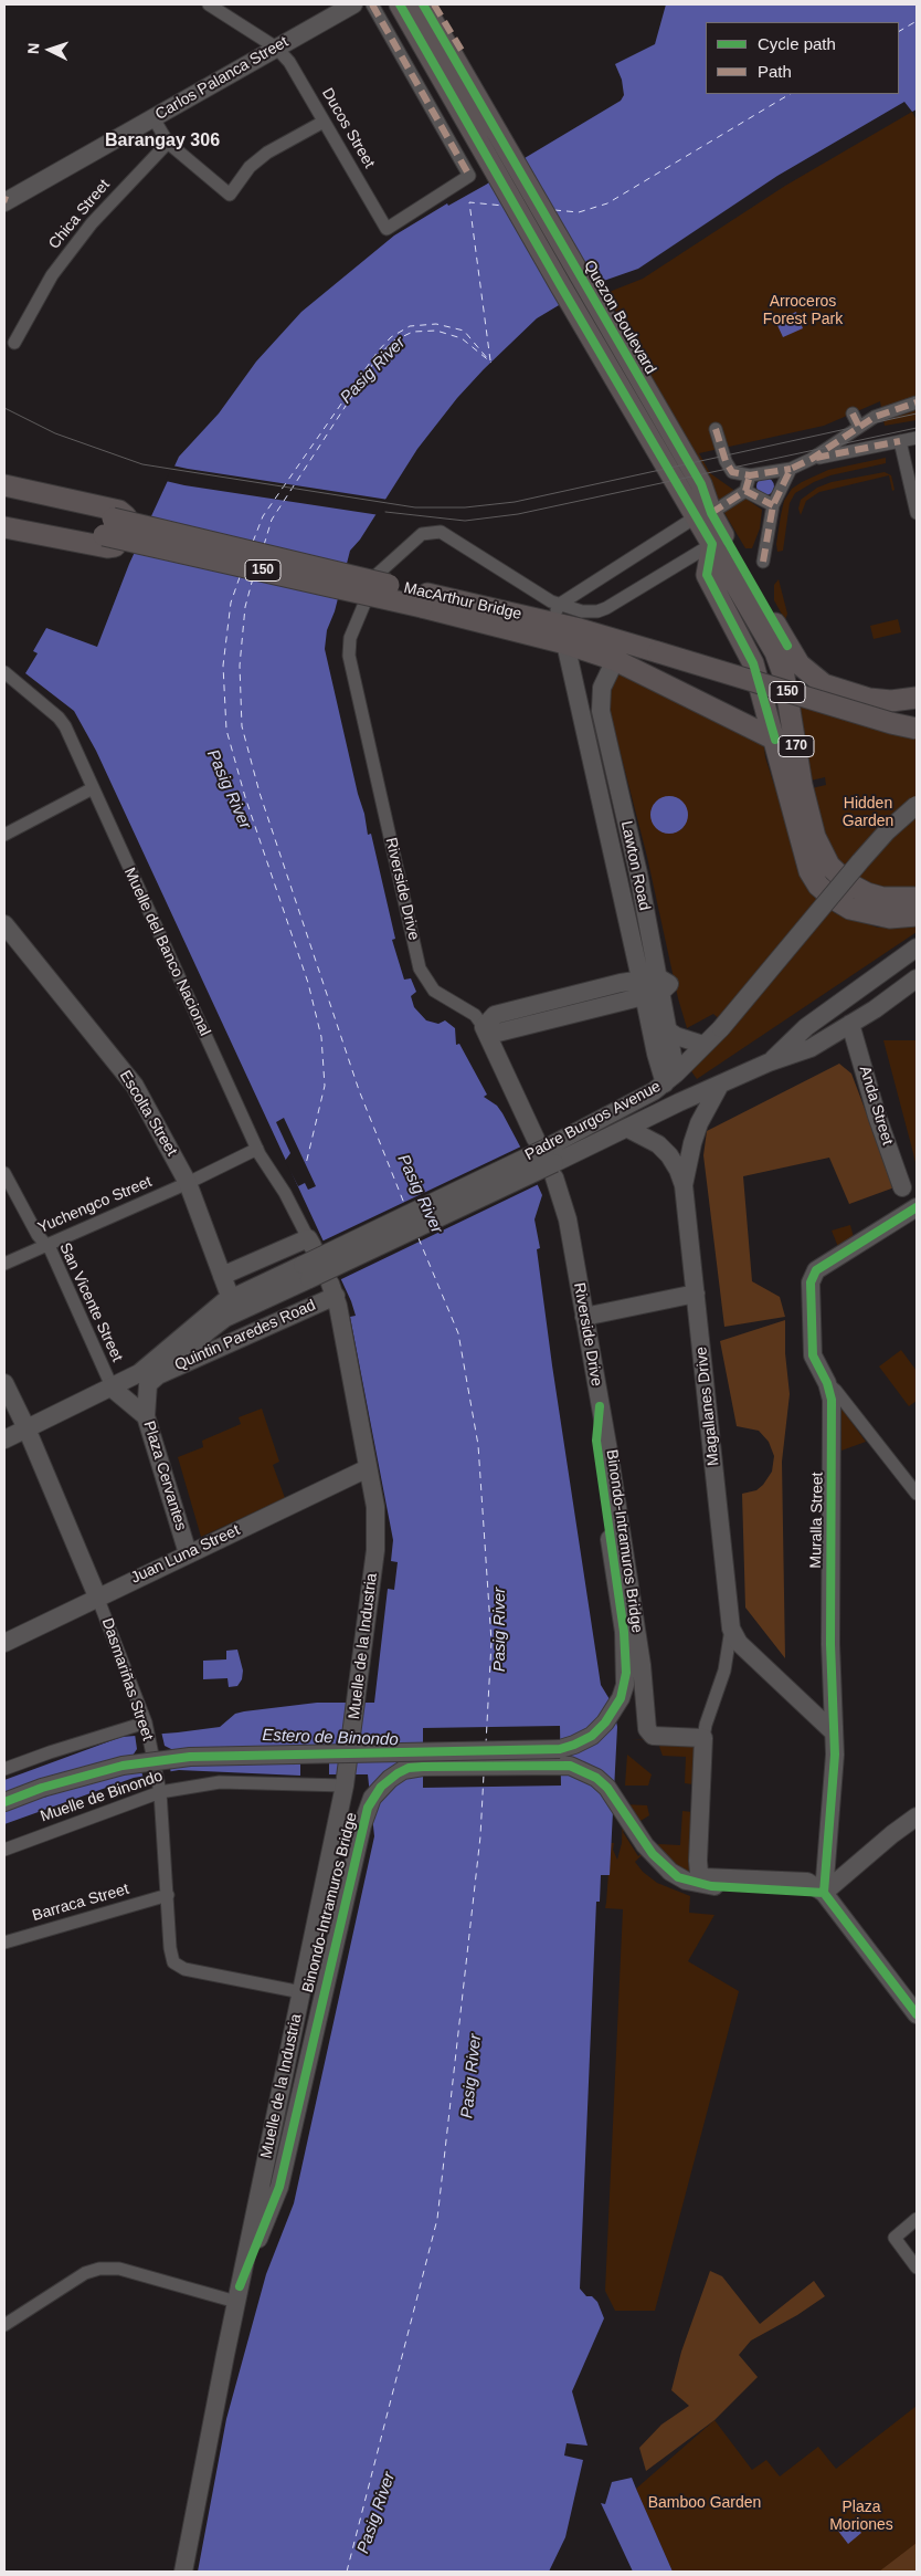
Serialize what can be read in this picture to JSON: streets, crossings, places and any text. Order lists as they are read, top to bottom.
{
  "streets": {
    "main road": [
      "Quezon Boulevard",
      "150",
      "MacArthur Bridge",
      "170"
    ],
    "street": [
      "Carlos Palanca Street",
      "Ducos Street",
      "Chica Street",
      "Lawton Road",
      "Riverside Drive",
      "Muelle del Banco Nacional",
      "Anda Street",
      "Escolta Street",
      "Padre Burgos Avenue",
      "Yuchengco Street",
      "San Vicente Street",
      "Quintin Paredes Road",
      "Magallanes Drive",
      "Plaza Cervantes",
      "Muralla Street",
      "Binondo-Intramuros Bridge",
      "Juan Luna Street",
      "Muelle de la Industria",
      "Dasmariñas Street",
      "Muelle de Binondo",
      "Barraca Street"
    ]
  },
  "crossings": [
    ["Carlos Palanca Street", "Ducos Street"],
    ["Quezon Boulevard", "170"],
    ["MacArthur Bridge", "170"],
    ["MacArthur Bridge", "Lawton Road"],
    ["Lawton Road", "Padre Burgos Avenue"],
    ["Riverside Drive", "Padre Burgos Avenue"],
    ["Riverside Drive", "Magallanes Drive"],
    ["Riverside Drive", "Binondo-Intramuros Bridge"],
    ["Muelle del Banco Nacional", "Yuchengco Street"],
    ["Anda Street", "Padre Burgos Avenue"],
    ["Anda Street", "Muralla Street"],
    ["Escolta Street", "Yuchengco Street"],
    ["Escolta Street", "Quintin Paredes Road"],
    ["Padre Burgos Avenue", "Quintin Paredes Road"],
    ["Padre Burgos Avenue", "Magallanes Drive"],
    ["Yuchengco Street", "San Vicente Street"],
    ["San Vicente Street", "Quintin Paredes Road"],
    ["Quintin Paredes Road", "Plaza Cervantes"],
    ["Quintin Paredes Road", "Juan Luna Street"],
    ["Quintin Paredes Road", "Muelle de la Industria"],
    ["Quintin Paredes Road", "Dasmariñas Street"],
    ["Magallanes Drive", "Muralla Street"],
    ["Magallanes Drive", "Binondo-Intramuros Bridge"],
    ["Plaza Cervantes", "Juan Luna Street"],
    ["Muralla Street", "Binondo-Intramuros Bridge"],
    ["Binondo-Intramuros Bridge", "Muelle de la Industria"],
    ["Juan Luna Street", "Muelle de la Industria"],
    ["Juan Luna Street", "Dasmariñas Street"],
    ["Muelle de la Industria", "Dasmariñas Street"],
    ["Muelle de la Industria", "Muelle de Binondo"],
    ["Dasmariñas Street", "Muelle de Binondo"],
    ["Dasmariñas Street", "Barraca Street"]
  ],
  "districts": ["Barangay 306"],
  "water": ["Pasig River", "Estero de Binondo"],
  "parks": [
    "Arroceros Forest Park",
    "Hidden Garden",
    "Bamboo Garden",
    "Plaza Moriones"
  ],
  "legend": ["Cycle path", "Path"],
  "north": "left"
}
